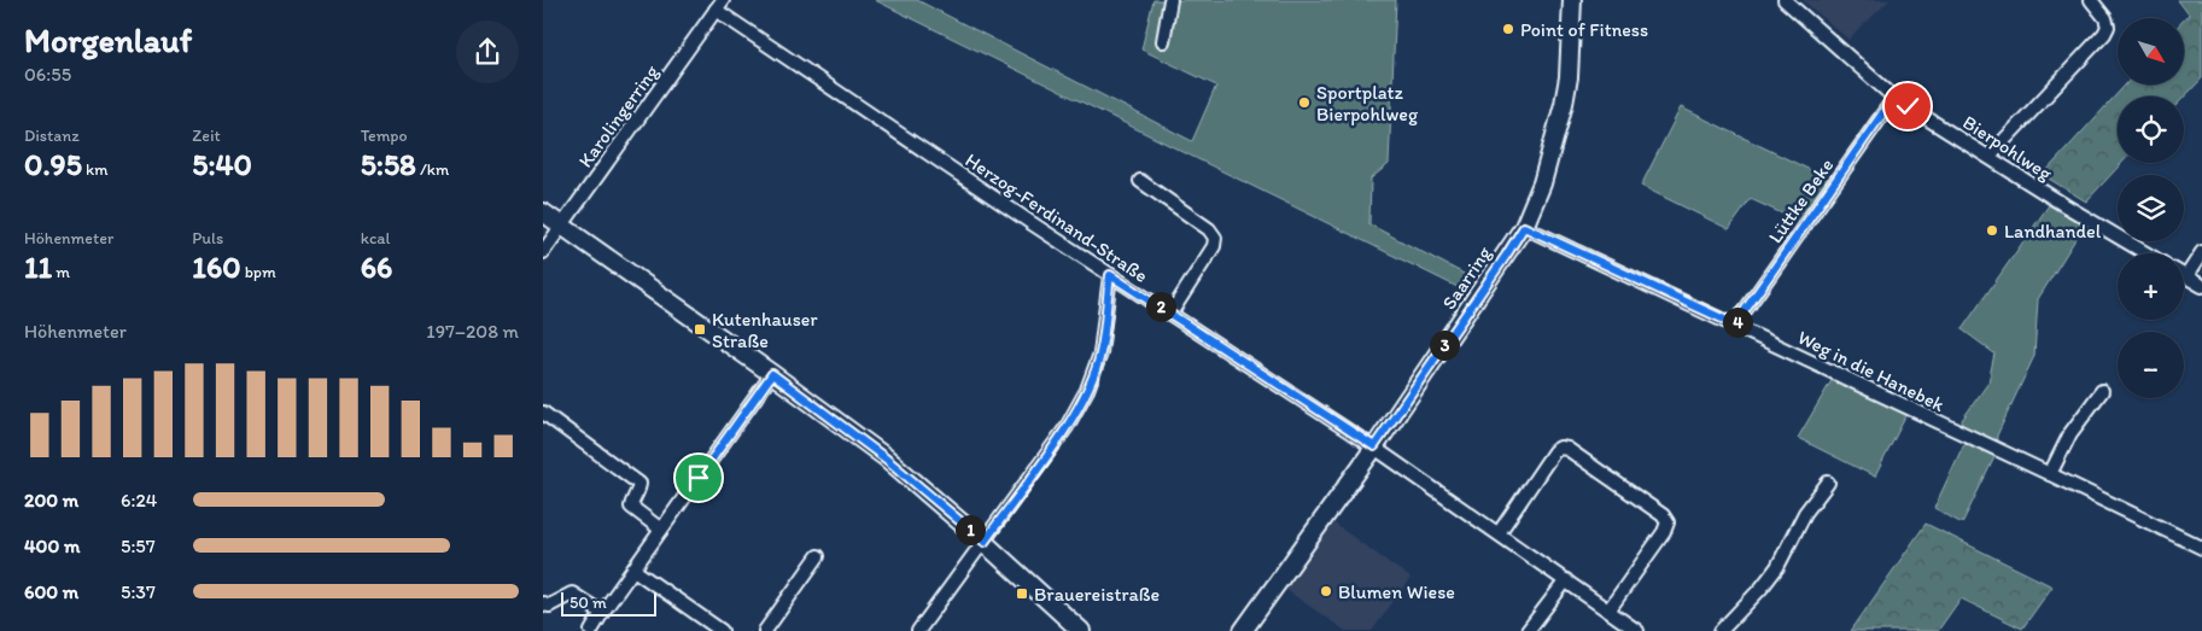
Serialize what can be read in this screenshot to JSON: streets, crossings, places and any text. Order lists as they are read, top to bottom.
{
  "streets": {
    "street": [
      "Karolingerring",
      "Bierpohlweg",
      "Lüttke Beke",
      "Herzog-Ferdinand-Straße",
      "Saarring",
      "Weg in die Hanebek"
    ]
  },
  "crossings": [
    ["Karolingerring", "Herzog-Ferdinand-Straße"],
    ["Bierpohlweg", "Lüttke Beke"],
    ["Lüttke Beke", "Weg in die Hanebek"],
    ["Herzog-Ferdinand-Straße", "Saarring"],
    ["Saarring", "Weg in die Hanebek"]
  ],
  "places": {
    "other": [
      "Point of Fitness",
      "Sportplatz Bierpohlweg",
      "Landhandel",
      "Blumen Wiese"
    ],
    "transit": ["Kutenhauser Straße", "Brauereistraße"]
  },
  "scale_bar": "50 m",
  "north": "bottom right",
  "page": {
    "heading": ["Morgenlauf", "06:55"],
    "map_buttons": ["+", "−"],
    "stats": [
      ["Distanz", "0.95 km"],
      ["Zeit", "5:40"],
      ["Tempo", "5:58 /km"],
      ["Höhenmeter", "11 m"],
      ["Puls", "160 bpm"],
      ["kcal", "66"]
    ],
    "pins": [
      "2",
      "4",
      "3",
      "1"
    ],
    "chart": ["Höhenmeter", "197–208 m"],
    "list": [
      {
        "name": "200 m",
        "note": "6:24"
      },
      {
        "name": "400 m",
        "note": "5:57"
      },
      {
        "name": "600 m",
        "note": "5:37"
      }
    ],
    "scale": "50 m"
  }
}
